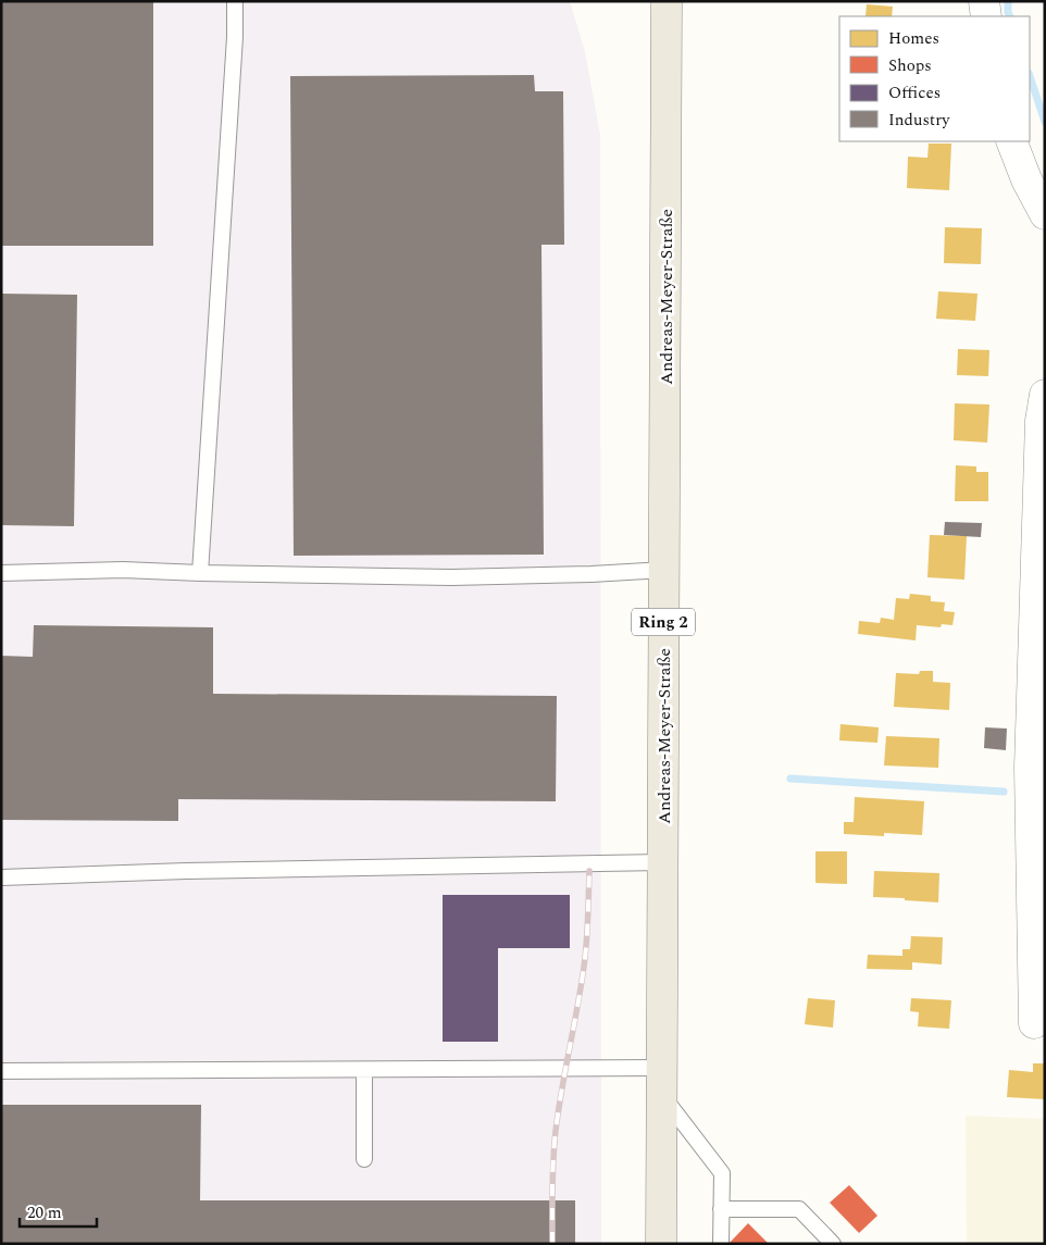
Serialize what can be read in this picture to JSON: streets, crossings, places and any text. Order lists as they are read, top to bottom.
{
  "streets": {
    "main road": ["Andreas-Meyer-Straße", "Ring 2"]
  },
  "legend": [
    "Homes",
    "Shops",
    "Offices",
    "Industry"
  ],
  "scale_bar": "20 m"
}
